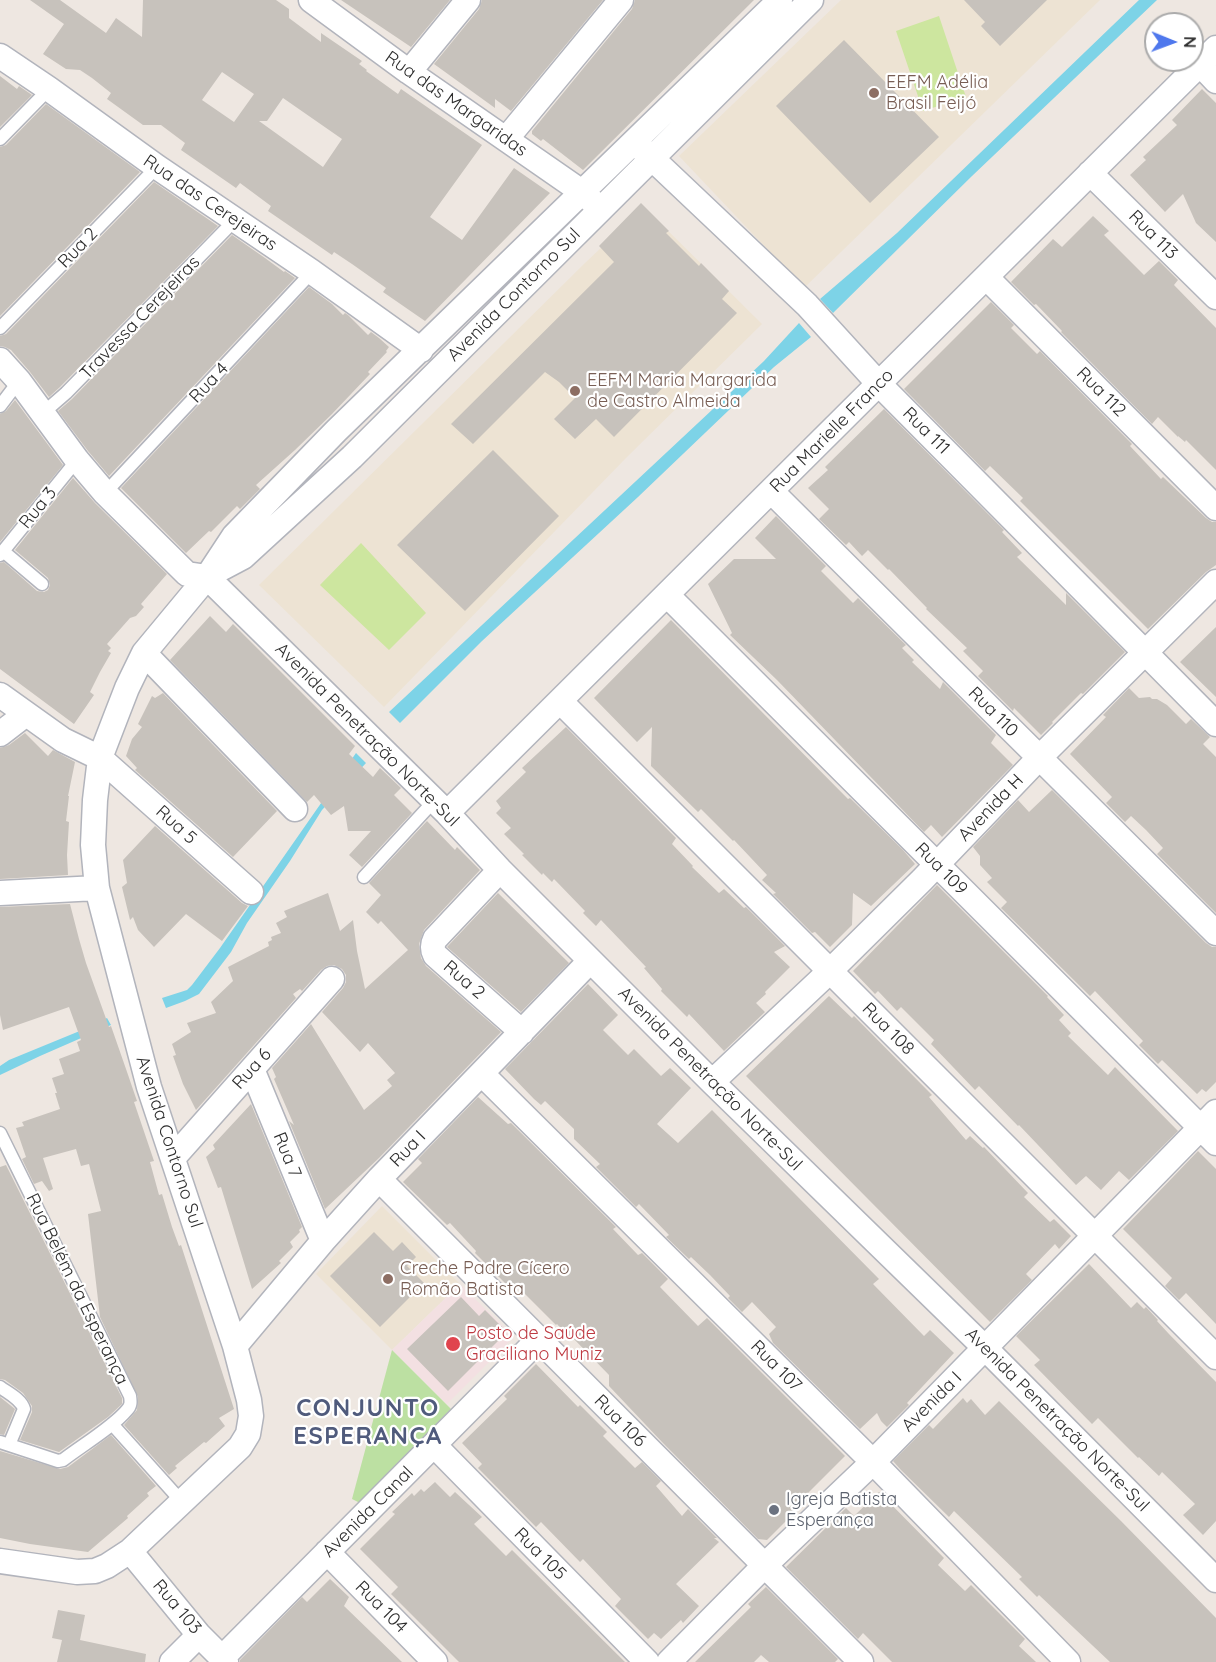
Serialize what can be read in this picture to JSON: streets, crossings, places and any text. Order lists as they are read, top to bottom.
{
  "streets": {
    "street": [
      "Rua das Margaridas",
      "Rua das Cerejeiras",
      "Rua 113",
      "Rua 2",
      "Avenida Contorno Sul",
      "Rua 112",
      "Rua Marielle Franco",
      "Rua 111",
      "Rua 110",
      "Avenida Penetração Norte-Sul",
      "Avenida H",
      "Rua 5",
      "Rua 109",
      "Rua 108",
      "Rua 6",
      "Rua I",
      "Rua 7",
      "Rua 107",
      "Avenida I",
      "Rua 106",
      "Avenida Canal",
      "Rua 105",
      "Rua 103",
      "Rua 104"
    ],
    "lane": [
      "Travessa Cerejeiras",
      "Rua 4",
      "Rua 3",
      "Rua Belém da Esperança"
    ]
  },
  "crossings": [
    ["Rua das Margaridas", "Avenida Contorno Sul"],
    ["Rua das Cerejeiras", "Rua 2"],
    ["Rua das Cerejeiras", "Avenida Contorno Sul"],
    ["Rua das Cerejeiras", "Travessa Cerejeiras"],
    ["Rua das Cerejeiras", "Rua 4"],
    ["Rua 113", "Rua Marielle Franco"],
    ["Rua 2", "Avenida Penetração Norte-Sul"],
    ["Rua 2", "Rua I"],
    ["Avenida Contorno Sul", "Rua 111"],
    ["Avenida Contorno Sul", "Avenida Penetração Norte-Sul"],
    ["Avenida Contorno Sul", "Rua 5"],
    ["Avenida Contorno Sul", "Rua 6"],
    ["Avenida Contorno Sul", "Rua I"],
    ["Avenida Contorno Sul", "Rua 103"],
    ["Rua 112", "Rua Marielle Franco"],
    ["Rua Marielle Franco", "Rua 111"],
    ["Rua Marielle Franco", "Rua 110"],
    ["Rua Marielle Franco", "Avenida Penetração Norte-Sul"],
    ["Rua Marielle Franco", "Rua 109"],
    ["Rua Marielle Franco", "Rua 108"],
    ["Rua 111", "Avenida H"],
    ["Rua 110", "Avenida H"],
    ["Avenida Penetração Norte-Sul", "Avenida H"],
    ["Avenida Penetração Norte-Sul", "Rua I"],
    ["Avenida Penetração Norte-Sul", "Avenida I"],
    ["Avenida H", "Rua 109"],
    ["Avenida H", "Rua 108"],
    ["Rua 109", "Avenida I"],
    ["Rua 108", "Avenida I"],
    ["Rua 6", "Rua 7"],
    ["Rua I", "Rua 7"],
    ["Rua I", "Rua 107"],
    ["Rua I", "Rua 106"],
    ["Rua 107", "Avenida I"],
    ["Avenida I", "Rua 106"],
    ["Rua 106", "Avenida Canal"],
    ["Avenida Canal", "Rua 105"],
    ["Avenida Canal", "Rua 103"],
    ["Avenida Canal", "Rua 104"]
  ],
  "districts": ["CONJUNTO ESPERANÇA"],
  "places": [
    "EEFM Adélia Brasil Feijó",
    "EEFM Maria Margarida de Castro Almeida",
    "Creche Padre Cícero Romão Batista",
    "Posto de Saúde Graciliano Muniz",
    "Igreja Batista Esperança"
  ],
  "north": "right"
}
